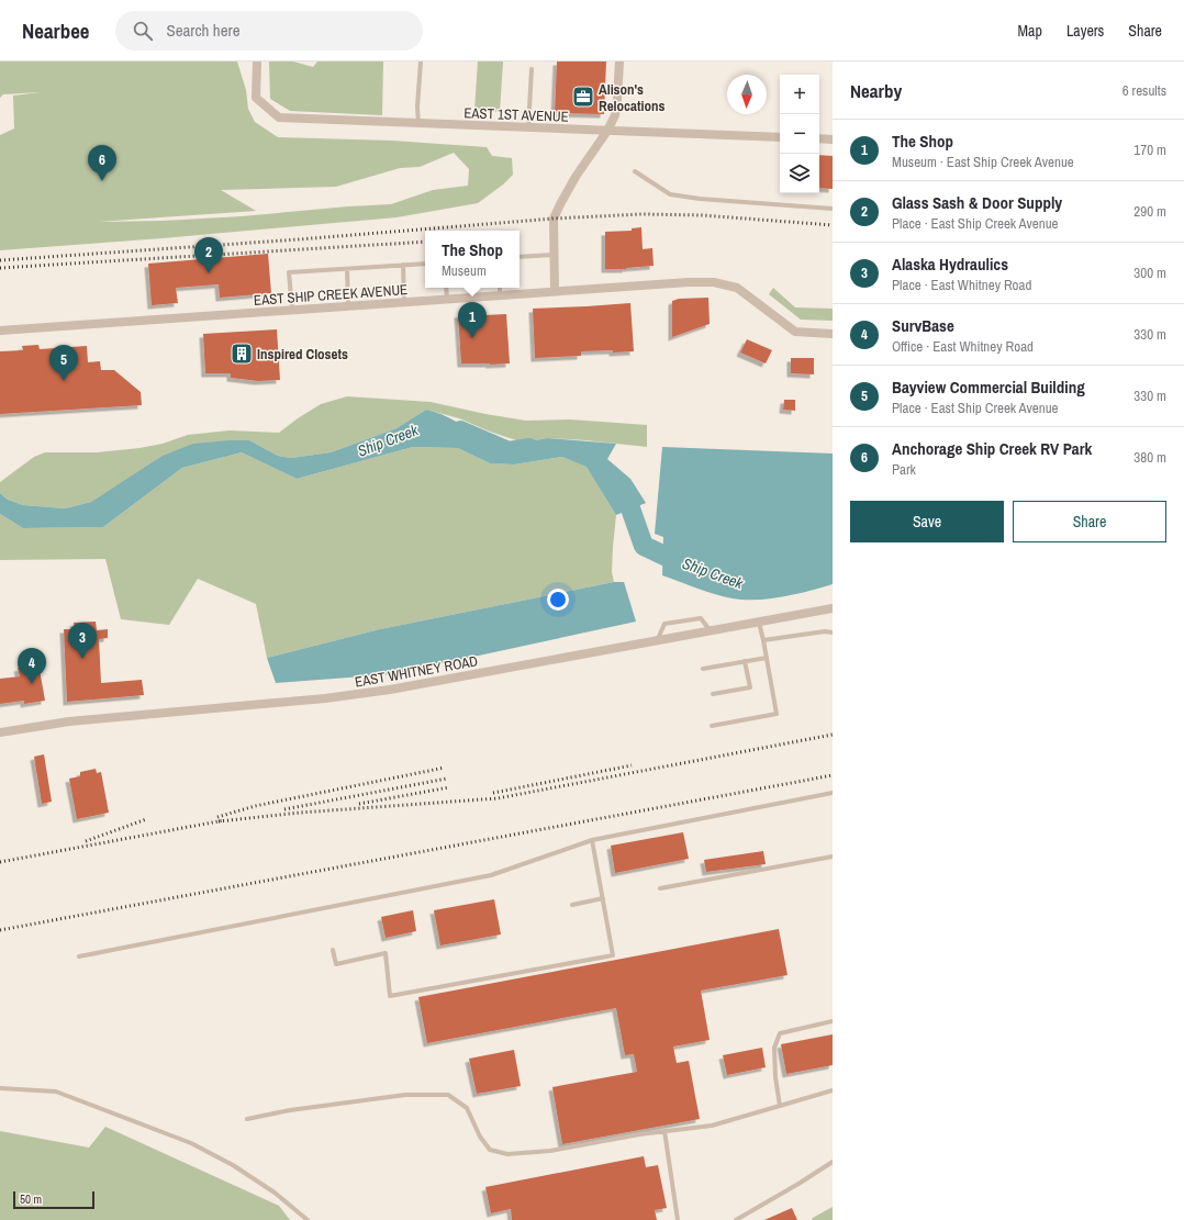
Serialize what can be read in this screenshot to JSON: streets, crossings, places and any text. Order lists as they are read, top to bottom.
{
  "streets": {
    "street": ["EAST 1ST AVENUE", "EAST SHIP CREEK AVENUE", "EAST WHITNEY ROAD"]
  },
  "water": ["Ship Creek"],
  "places": {
    "office": ["Alison's Relocations"],
    "building": ["Inspired Closets"]
  },
  "scale_bar": "50 m",
  "north": "bottom",
  "page": {
    "header": "Nearbee",
    "search": "Search here",
    "nav": ["Map", "Layers", "Share"],
    "heading": ["Nearby", "6 results"],
    "map_buttons": ["+", "−"],
    "list": [
      {
        "mark": "1",
        "name": "The Shop",
        "note": "Museum · East Ship Creek Avenue",
        "value": "170 m"
      },
      {
        "mark": "2",
        "name": "Glass Sash & Door Supply",
        "note": "Place · East Ship Creek Avenue",
        "value": "290 m"
      },
      {
        "mark": "3",
        "name": "Alaska Hydraulics",
        "note": "Place · East Whitney Road",
        "value": "300 m"
      },
      {
        "mark": "4",
        "name": "SurvBase",
        "note": "Office · East Whitney Road",
        "value": "330 m"
      },
      {
        "mark": "5",
        "name": "Bayview Commercial Building",
        "note": "Place · East Ship Creek Avenue",
        "value": "330 m"
      },
      {
        "mark": "6",
        "name": "Anchorage Ship Creek RV Park",
        "note": "Park",
        "value": "380 m"
      }
    ],
    "pins": [
      "6",
      "2",
      "1",
      "5",
      "3",
      "4"
    ],
    "popup": ["The Shop", "Museum"],
    "buttons": ["Save", "Share"],
    "scale": "50 m"
  }
}
